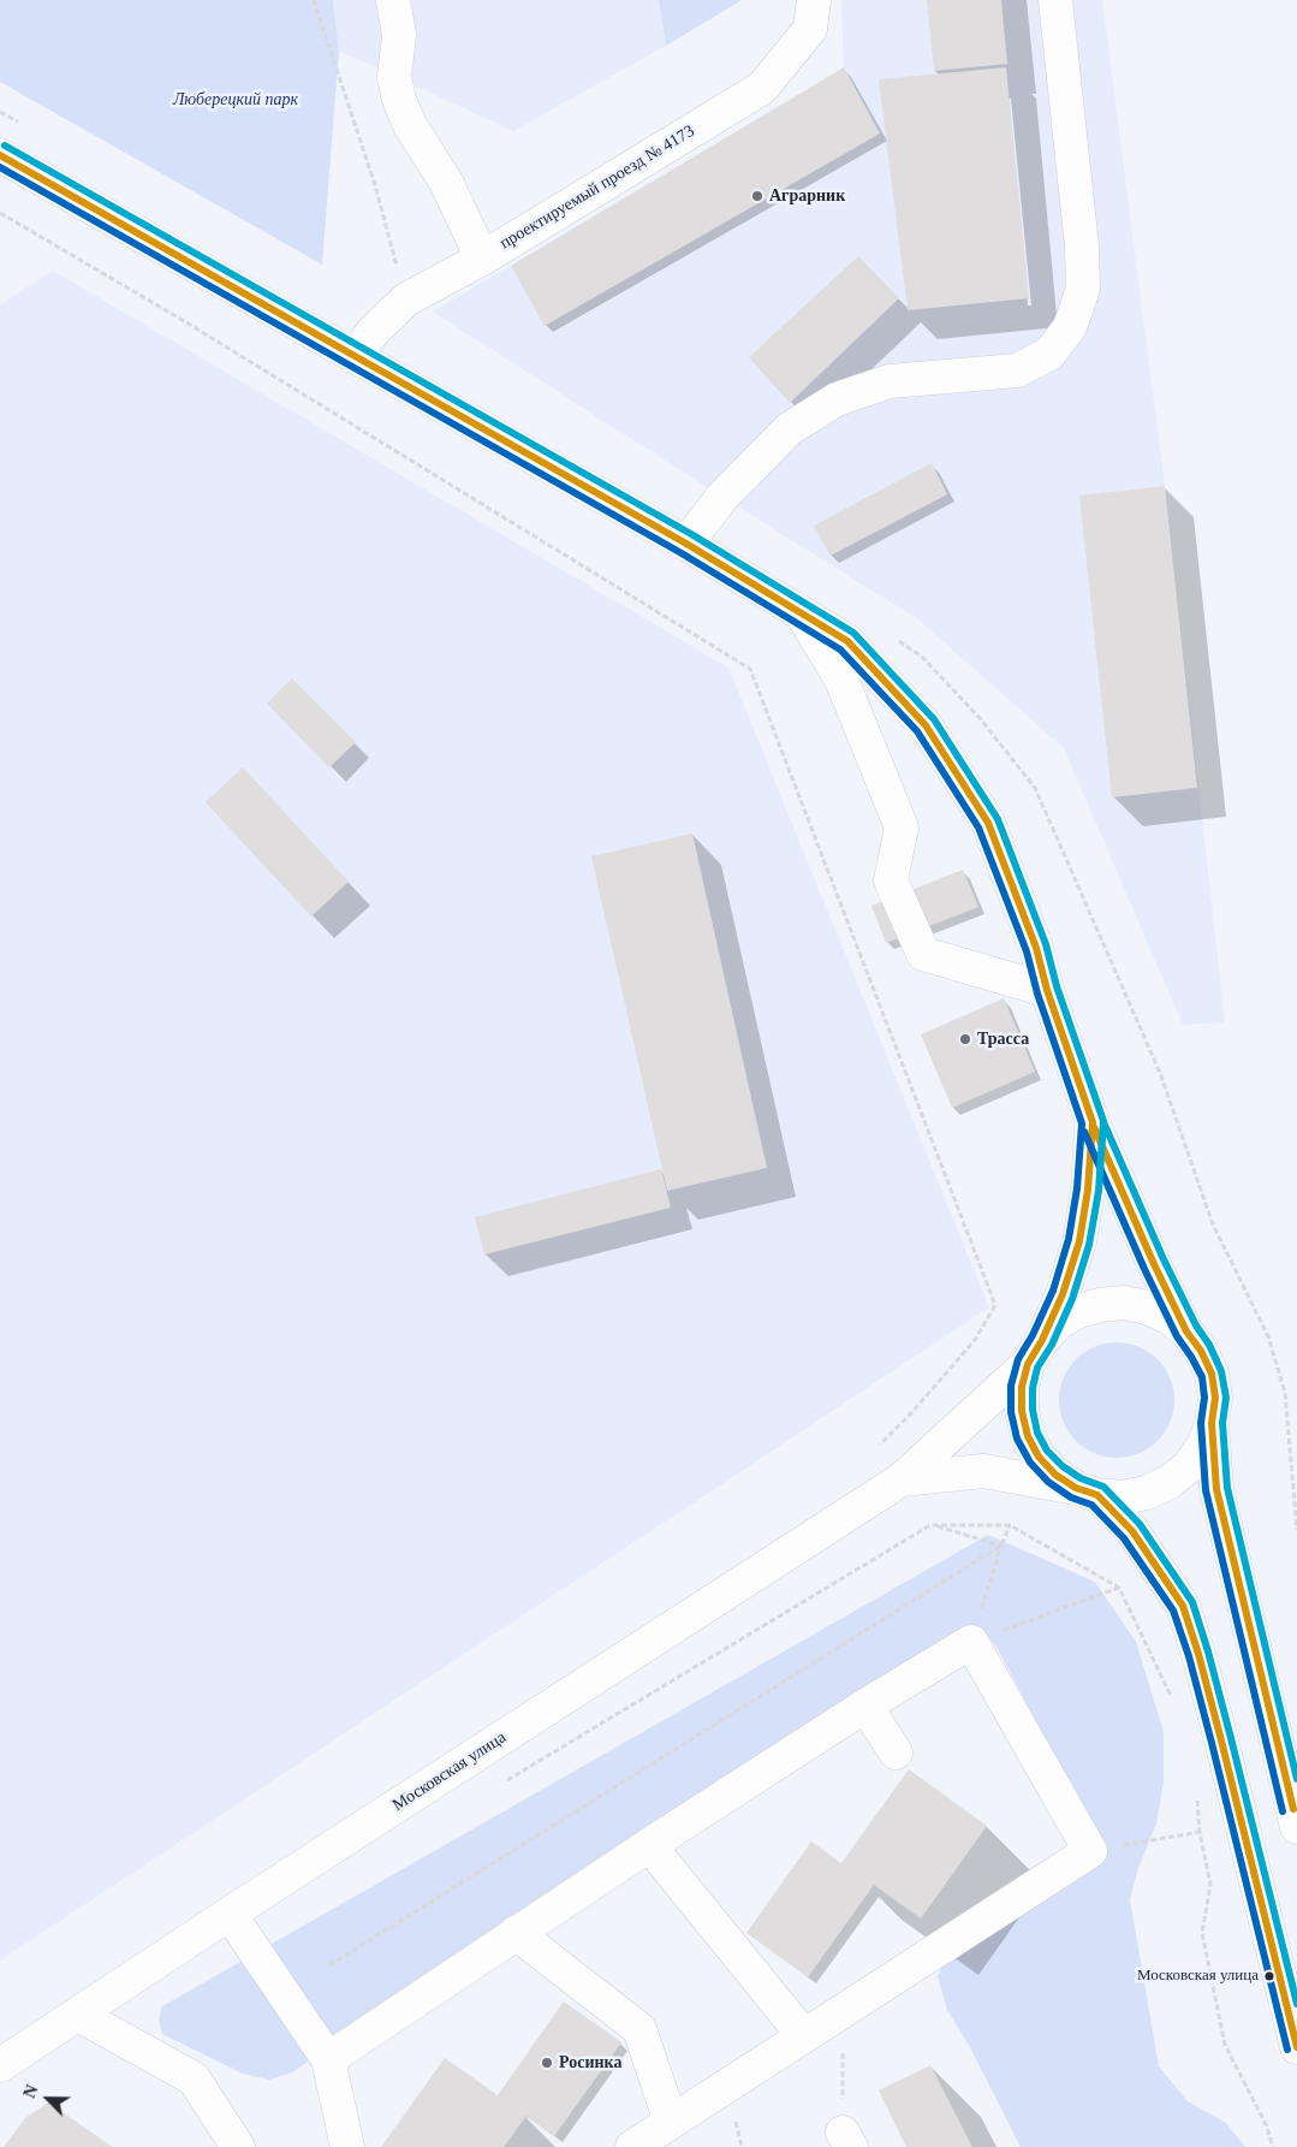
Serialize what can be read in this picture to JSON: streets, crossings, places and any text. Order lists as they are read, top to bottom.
{
  "streets": {
    "main road": ["проектируемый проезд № 4173", "Московская улица"]
  },
  "parks": ["Люберецкий парк"],
  "places": [
    "Аграрник",
    "Трасса",
    "Московская улица",
    "Росинка"
  ],
  "north": "top left"
}
